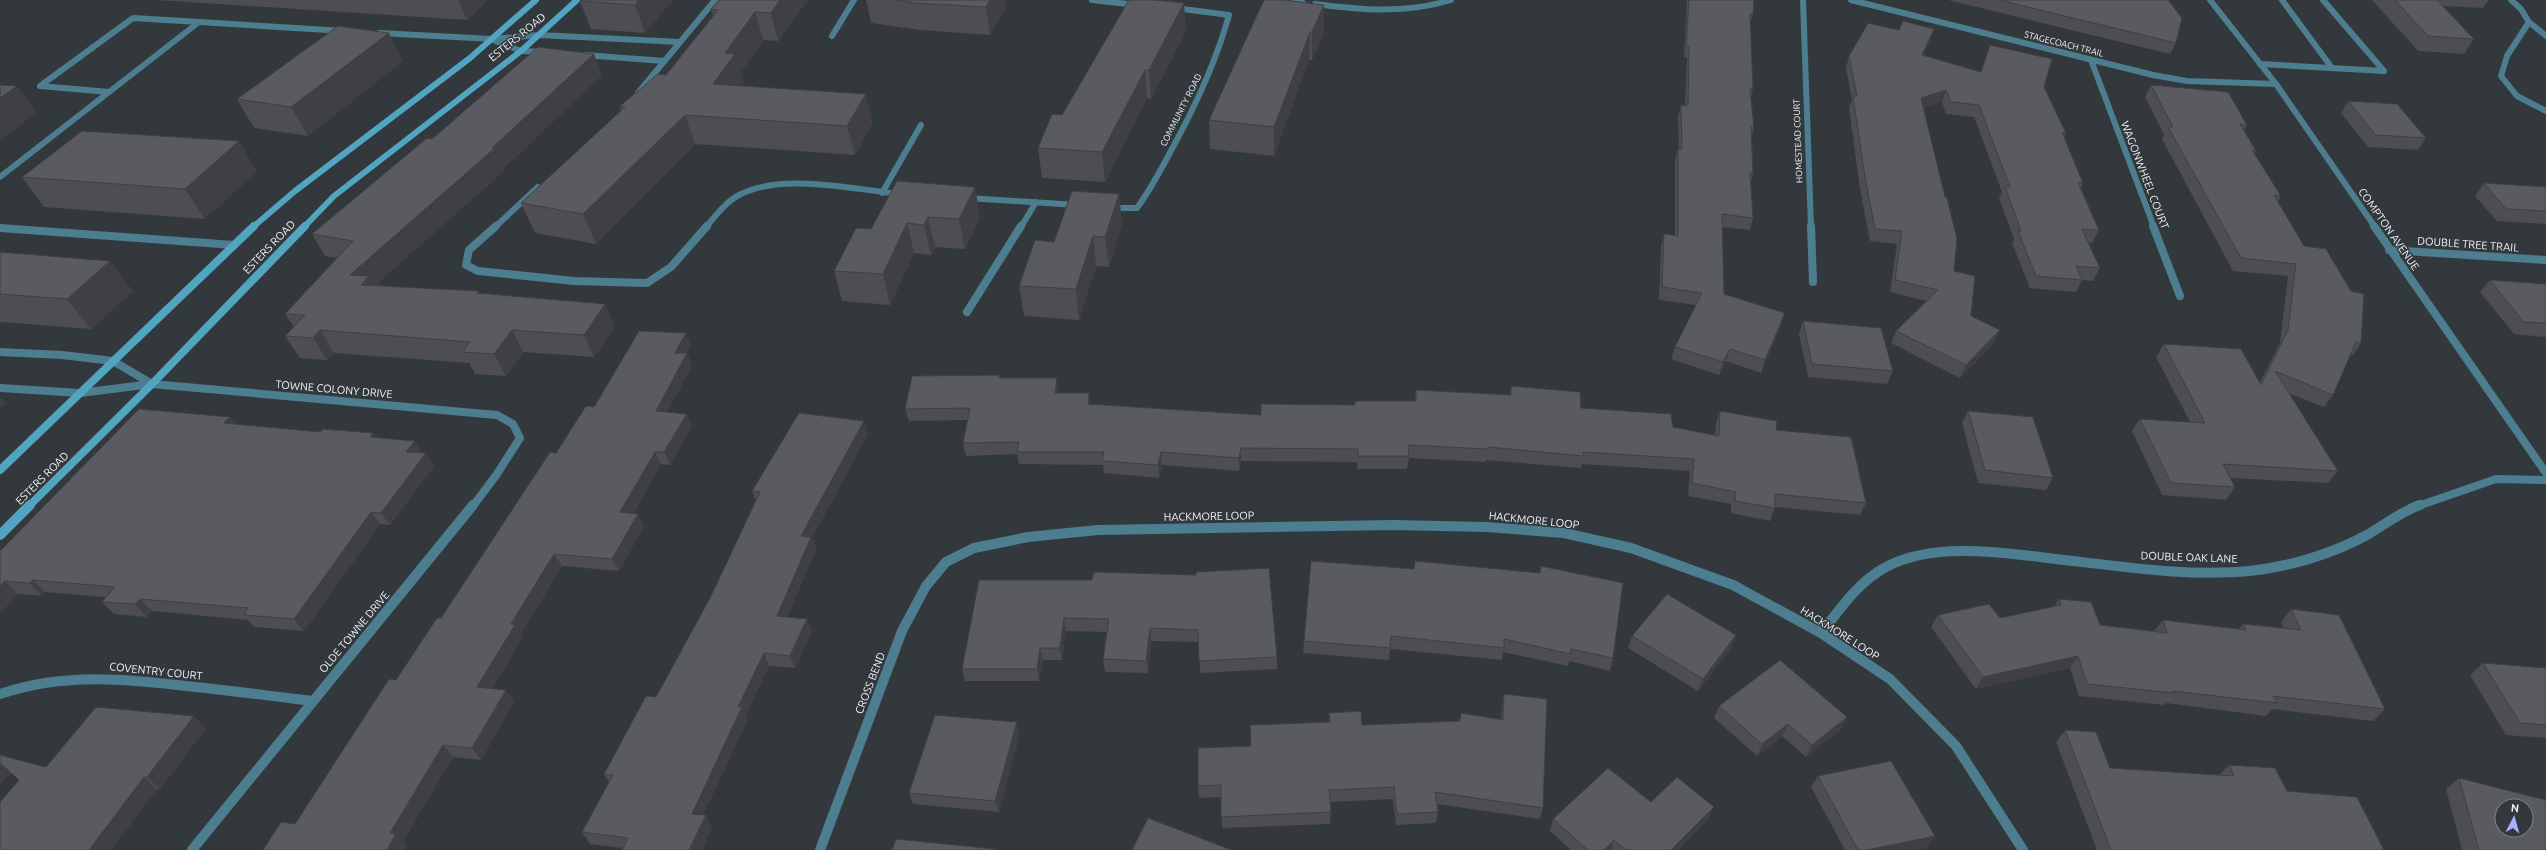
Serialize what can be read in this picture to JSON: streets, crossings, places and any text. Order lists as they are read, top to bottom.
{
  "streets": {
    "main road": ["ESTERS ROAD"],
    "street": [
      "STAGECOACH TRAIL",
      "COMMUNITY ROAD",
      "HOMESTEAD COURT",
      "WAGONWHEEL COURT",
      "COMPTON AVENUE",
      "DOUBLE TREE TRAIL",
      "TOWNE COLONY DRIVE",
      "HACKMORE LOOP",
      "DOUBLE OAK LANE",
      "OLDE TOWNE DRIVE",
      "COVENTRY COURT",
      "CROSS BEND"
    ]
  },
  "crossings": [
    ["ESTERS ROAD", "TOWNE COLONY DRIVE"],
    ["STAGECOACH TRAIL", "WAGONWHEEL COURT"],
    ["STAGECOACH TRAIL", "COMPTON AVENUE"],
    ["COMPTON AVENUE", "DOUBLE TREE TRAIL"],
    ["TOWNE COLONY DRIVE", "OLDE TOWNE DRIVE"],
    ["HACKMORE LOOP", "DOUBLE OAK LANE"],
    ["HACKMORE LOOP", "CROSS BEND"],
    ["OLDE TOWNE DRIVE", "COVENTRY COURT"]
  ],
  "north": "top"
}
